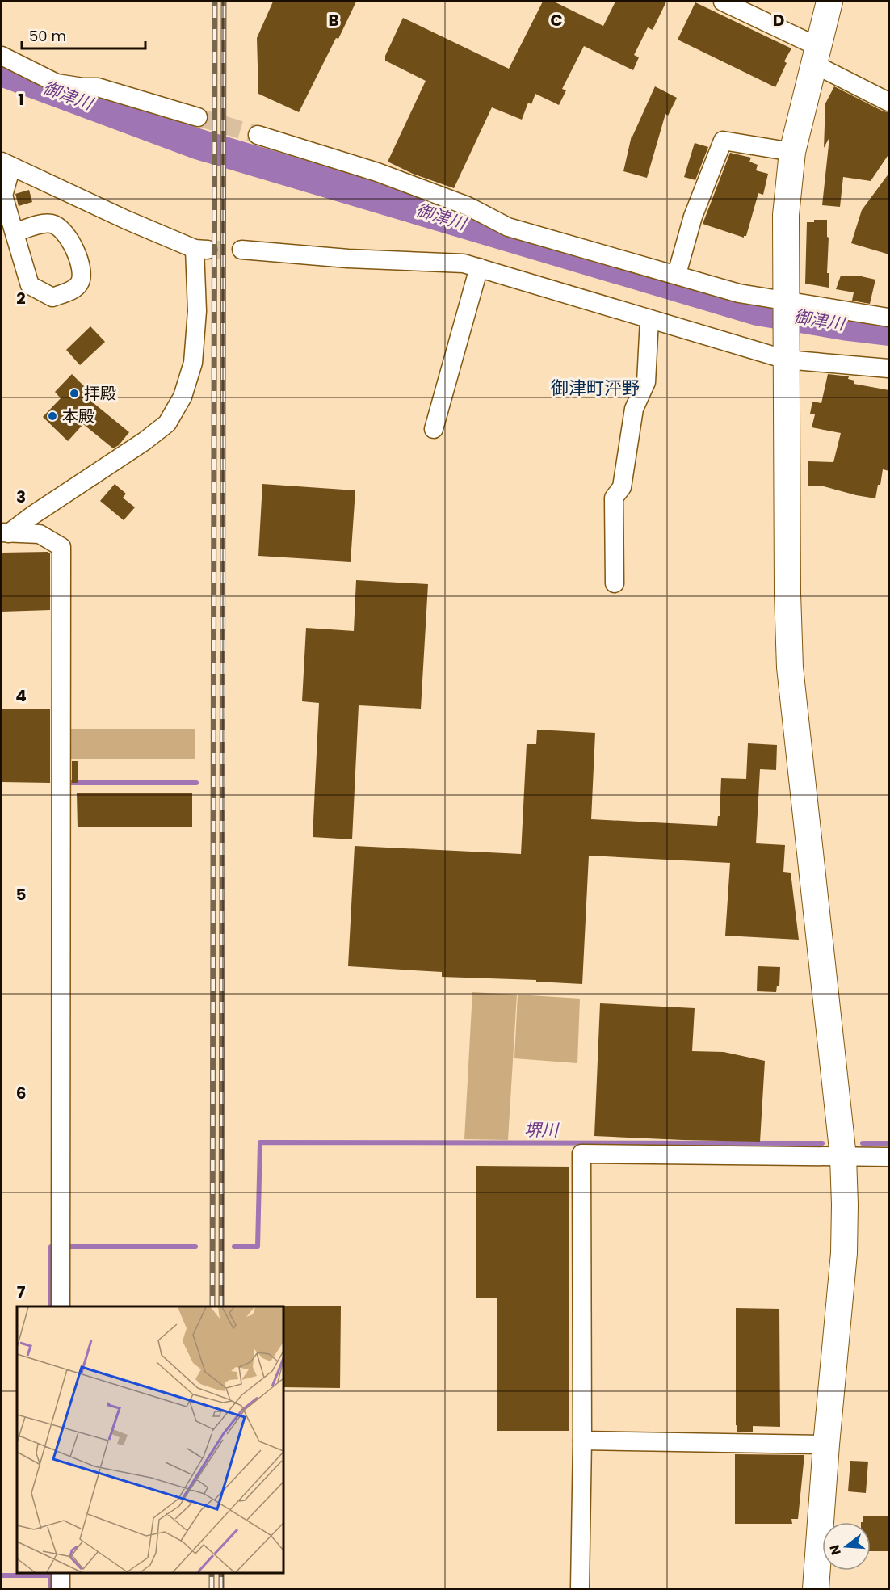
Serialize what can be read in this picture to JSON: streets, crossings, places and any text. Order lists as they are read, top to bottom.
{
  "districts": ["御津町泙野"],
  "water": ["御津川", "堺川"],
  "places": ["拝殿", "本殿"],
  "scale_bar": "50 m",
  "north": "left",
  "grid": {
    "columns": ["B", "C", "D"],
    "rows": [
      "1",
      "2",
      "3",
      "4",
      "5",
      "6",
      "7"
    ]
  }
}
